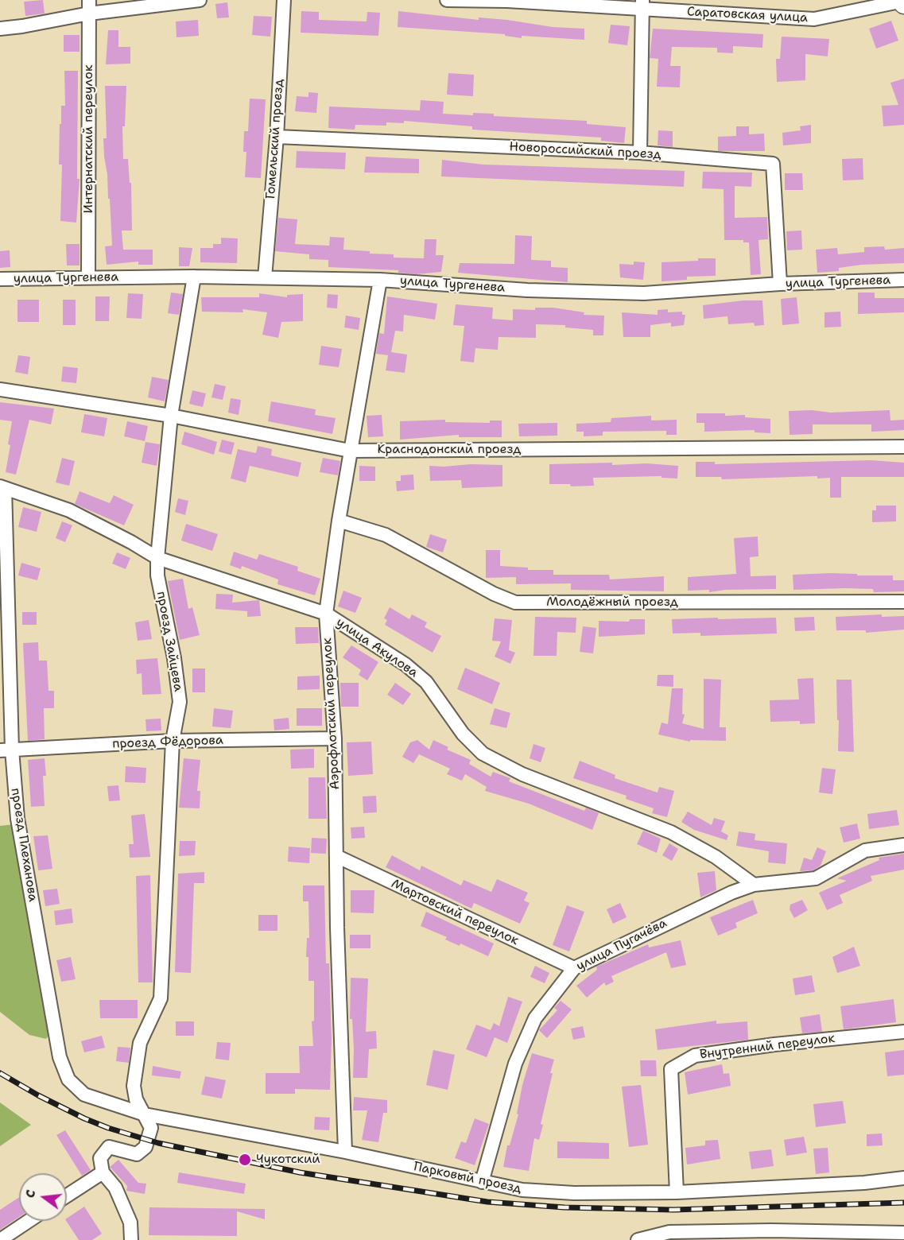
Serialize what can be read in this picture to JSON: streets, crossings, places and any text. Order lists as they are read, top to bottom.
{
  "streets": {
    "street": [
      "Саратовская улица",
      "Интернатский переулок",
      "Гомельский проезд",
      "Новороссийский проезд",
      "улица Тургенева",
      "Краснодонский проезд",
      "Молодёжный проезд",
      "проезд Зайцева",
      "улица Акулова",
      "Аэрофлотский переулок",
      "проезд Фёдорова",
      "проезд Плеханова",
      "Мартовский переулок",
      "улица Пугачёва",
      "Внутренний переулок",
      "Парковый проезд"
    ]
  },
  "crossings": [
    ["Интернатский переулок", "улица Тургенева"],
    ["Гомельский проезд", "Новороссийский проезд"],
    ["Гомельский проезд", "улица Тургенева"],
    ["Новороссийский проезд", "улица Тургенева"],
    ["улица Тургенева", "проезд Зайцева"],
    ["улица Тургенева", "Аэрофлотский переулок"],
    ["Краснодонский проезд", "проезд Зайцева"],
    ["Краснодонский проезд", "Аэрофлотский переулок"],
    ["Молодёжный проезд", "Аэрофлотский переулок"],
    ["проезд Зайцева", "улица Акулова"],
    ["проезд Зайцева", "проезд Фёдорова"],
    ["проезд Зайцева", "Парковый проезд"],
    ["улица Акулова", "Аэрофлотский переулок"],
    ["улица Акулова", "проезд Плеханова"],
    ["улица Акулова", "улица Пугачёва"],
    ["Аэрофлотский переулок", "проезд Фёдорова"],
    ["Аэрофлотский переулок", "Мартовский переулок"],
    ["Аэрофлотский переулок", "Парковый проезд"],
    ["проезд Фёдорова", "проезд Плеханова"],
    ["проезд Плеханова", "Парковый проезд"],
    ["Мартовский переулок", "улица Пугачёва"],
    ["улица Пугачёва", "Парковый проезд"],
    ["Внутренний переулок", "Парковый проезд"]
  ],
  "places": ["Чукотский"],
  "north": "left"
}
